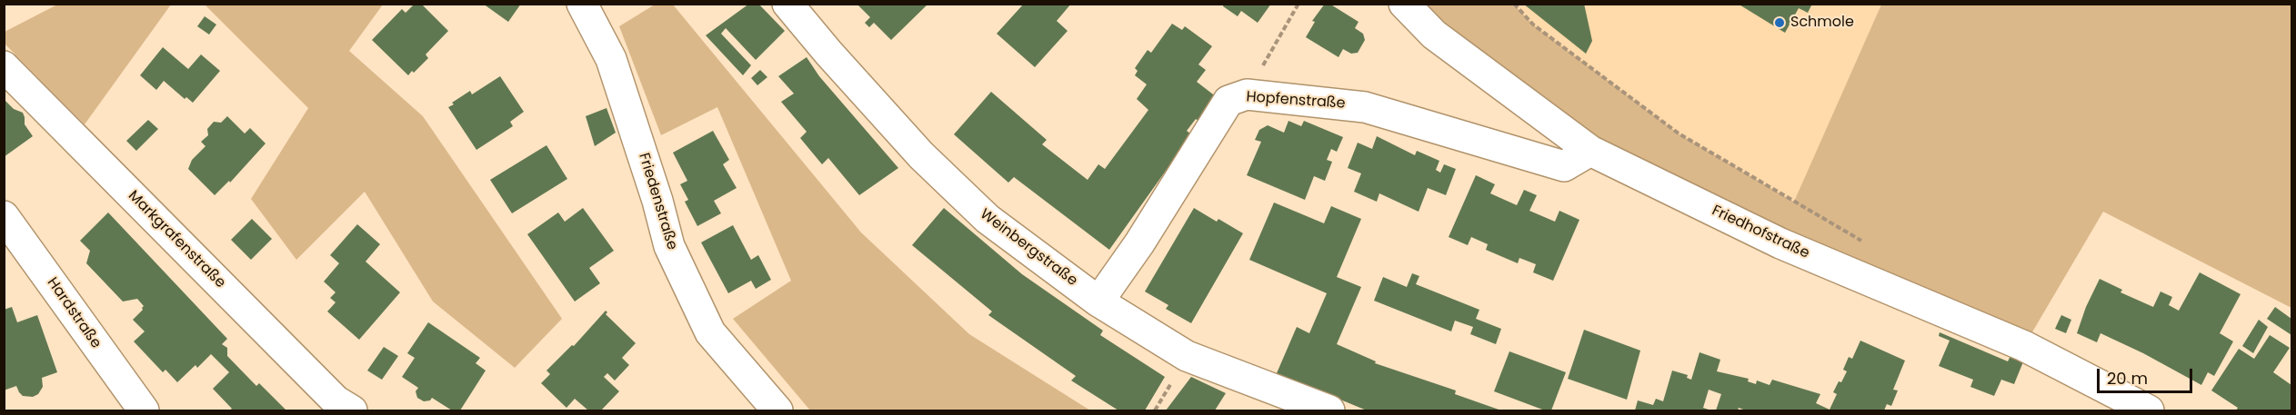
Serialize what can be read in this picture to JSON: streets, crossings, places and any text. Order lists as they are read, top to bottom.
{
  "streets": {
    "street": [
      "Hopfenstraße",
      "Friedenstraße",
      "Friedhofstraße",
      "Markgrafenstraße",
      "Weinbergstraße",
      "Hardstraße"
    ]
  },
  "crossings": [
    ["Hopfenstraße", "Friedhofstraße"],
    ["Hopfenstraße", "Weinbergstraße"]
  ],
  "places": ["Schmole"],
  "scale_bar": "20 m"
}
